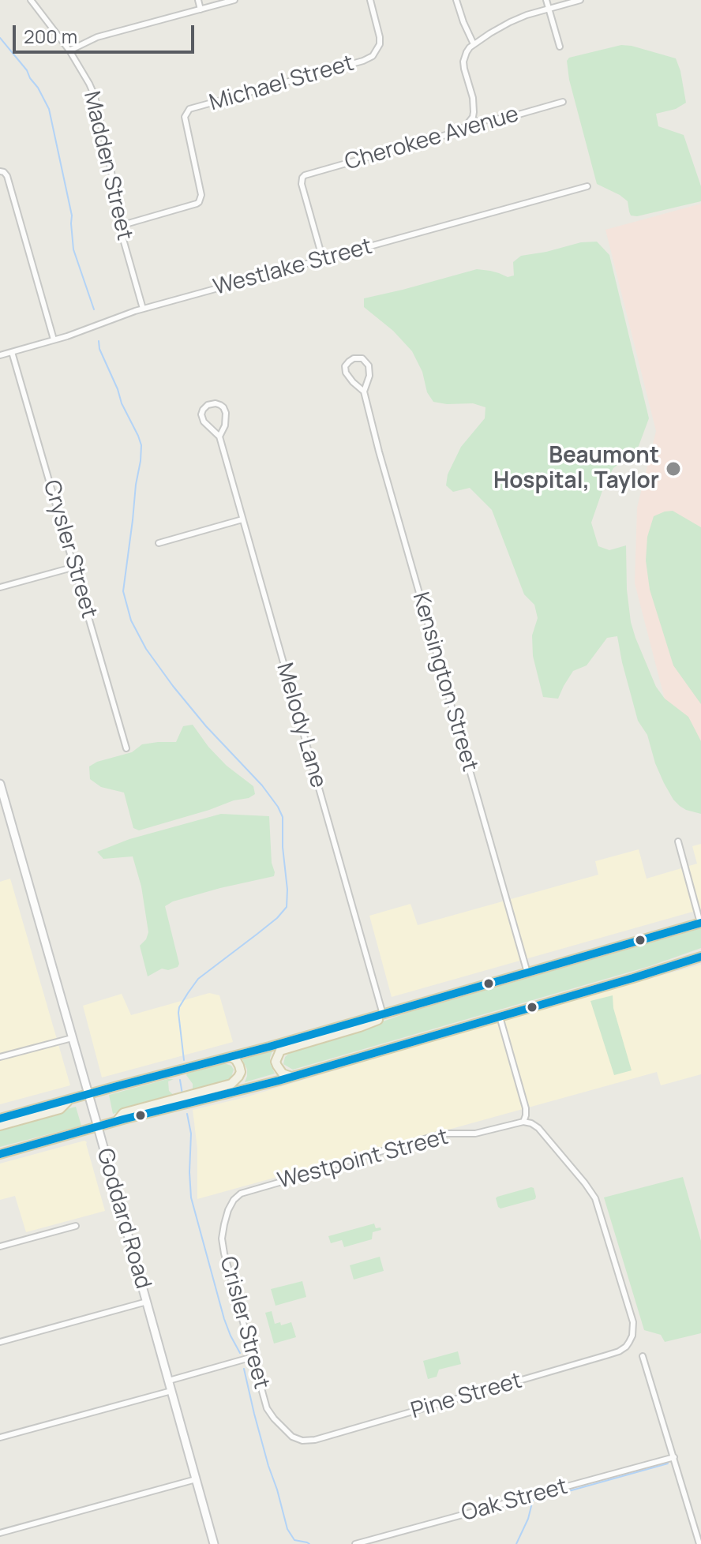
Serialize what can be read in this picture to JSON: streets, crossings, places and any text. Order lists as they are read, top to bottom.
{
  "streets": {
    "main road": ["Goddard Road"],
    "street": [
      "Michael Street",
      "Cherokee Avenue",
      "Madden Street",
      "Westlake Street",
      "Crysler Street",
      "Kensington Street",
      "Melody Lane",
      "Westpoint Street",
      "Crisler Street",
      "Pine Street",
      "Oak Street"
    ]
  },
  "crossings": [
    ["Michael Street", "Madden Street"],
    ["Cherokee Avenue", "Westlake Street"],
    ["Madden Street", "Westlake Street"],
    ["Westlake Street", "Crysler Street"],
    ["Westpoint Street", "Crisler Street"],
    ["Westpoint Street", "Pine Street"],
    ["Crisler Street", "Pine Street"]
  ],
  "places": ["Beaumont Hospital, Taylor"],
  "scale_bar": "200 m"
}
